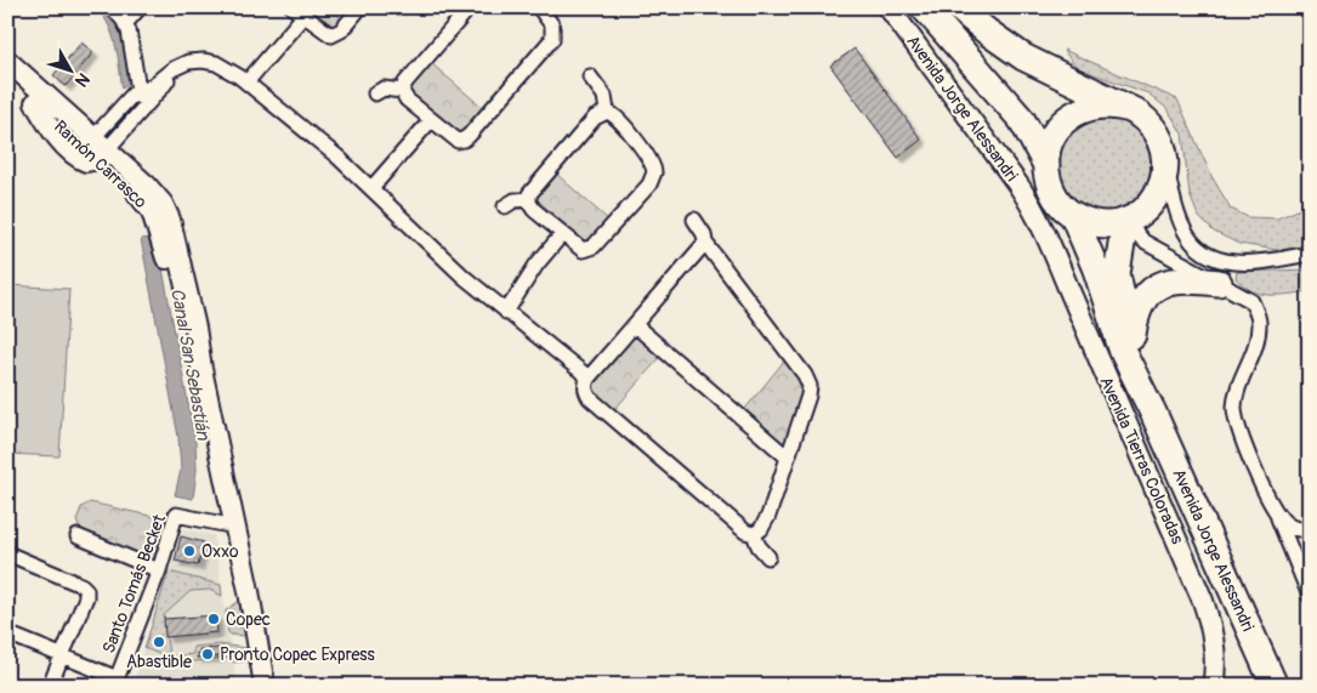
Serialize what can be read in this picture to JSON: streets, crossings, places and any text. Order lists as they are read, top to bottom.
{
  "streets": {
    "highway": ["Avenida Jorge Alessandri"],
    "main road": ["Ramón Carrasco", "Avenida Tierras Coloradas"],
    "street": ["Santo Tomás Becket"]
  },
  "crossings": [
    ["Avenida Jorge Alessandri", "Avenida Tierras Coloradas"],
    ["Ramón Carrasco", "Santo Tomás Becket"]
  ],
  "water": ["Canal San Sebastián"],
  "places": [
    "Oxxo",
    "Copec",
    "Abastible",
    "Pronto Copec Express"
  ],
  "north": "bottom right"
}
